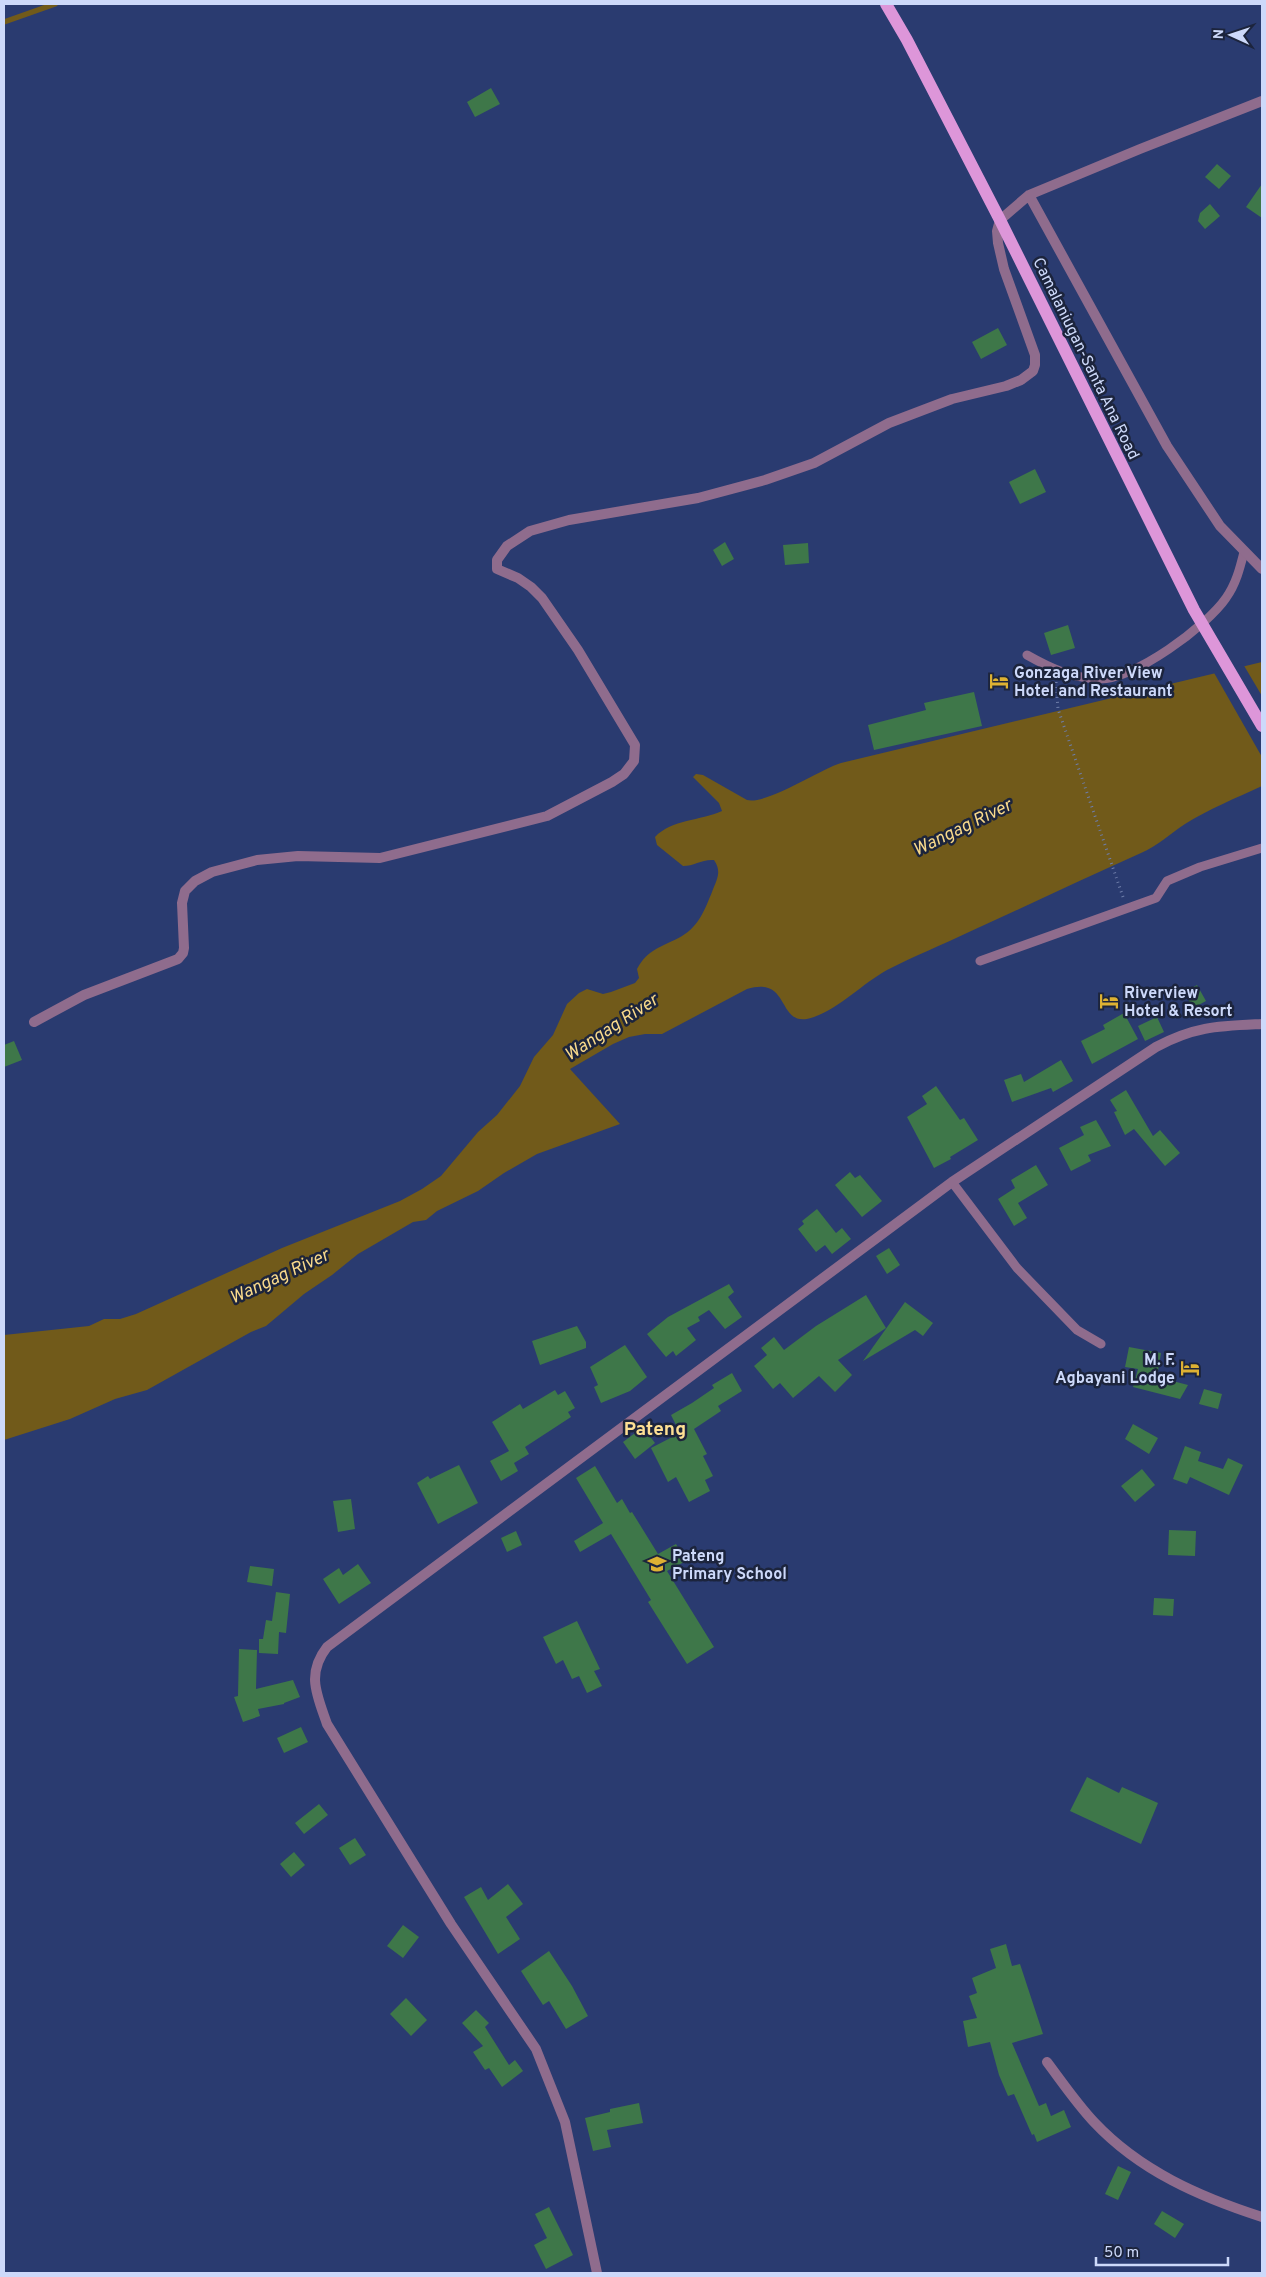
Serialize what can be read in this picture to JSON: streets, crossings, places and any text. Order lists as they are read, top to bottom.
{
  "streets": {
    "main road": ["Camalaniugan-Santa Ana Road"]
  },
  "districts": ["Pateng"],
  "water": ["Wangag River"],
  "places": {
    "hotel": ["Gonzaga River View Hotel and Restaurant", "Riverview Hotel & Resort", "M. F. Agbayani Lodge"],
    "school or university": ["Pateng Primary School"]
  },
  "scale_bar": "50 m",
  "north": "left"
}
